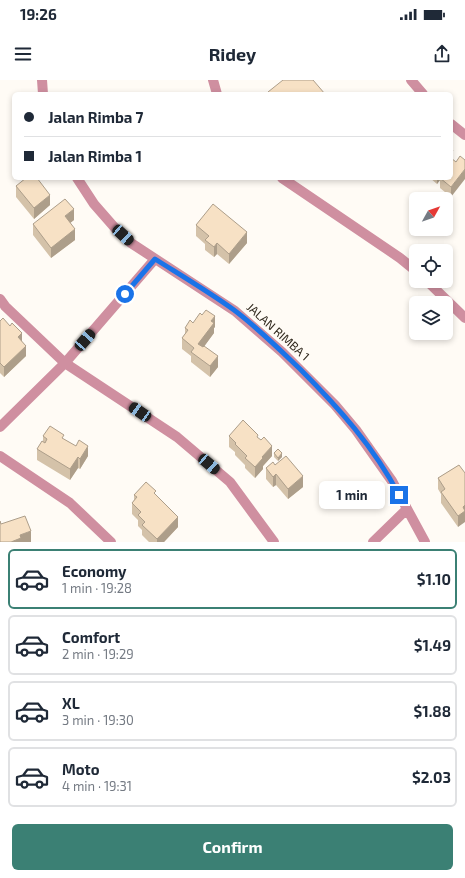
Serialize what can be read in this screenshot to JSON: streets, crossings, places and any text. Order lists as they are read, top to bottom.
{
  "streets": {
    "street": ["JALAN RIMBA 1"]
  },
  "north": "top right",
  "page": {
    "status": "19:26",
    "header": "Ridey",
    "banner": ["Jalan Rimba 7", "Jalan Rimba 1"],
    "bubble": "1 min",
    "list": [
      {
        "name": "Economy",
        "note": "1 min · 19:28",
        "value": "$1.10"
      },
      {
        "name": "Comfort",
        "note": "2 min · 19:29",
        "value": "$1.49"
      },
      {
        "name": "XL",
        "note": "3 min · 19:30",
        "value": "$1.88"
      },
      {
        "name": "Moto",
        "note": "4 min · 19:31",
        "value": "$2.03"
      }
    ],
    "buttons": "Confirm"
  }
}
